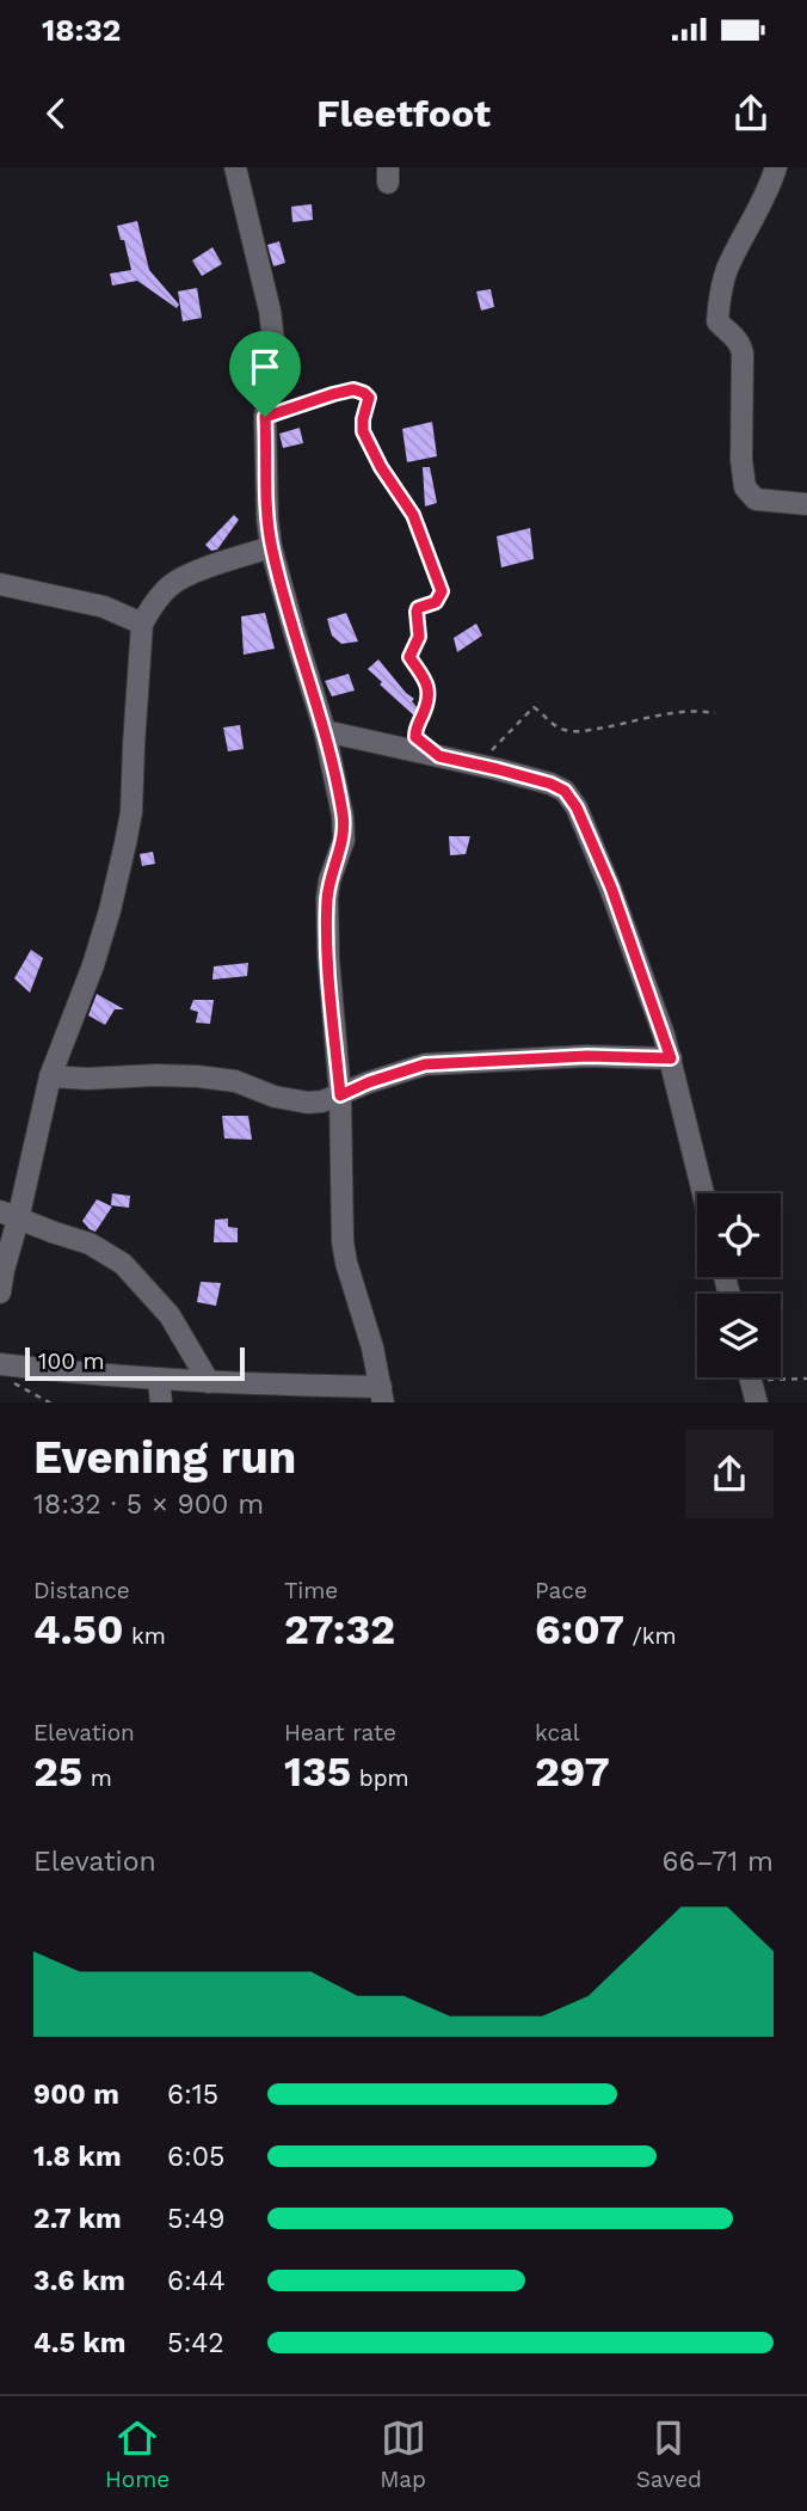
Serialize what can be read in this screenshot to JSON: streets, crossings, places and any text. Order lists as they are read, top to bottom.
{
  "scale_bar": "100 m",
  "page": {
    "status": "18:32",
    "header": "Fleetfoot",
    "scale": "100 m",
    "heading": ["Evening run", "18:32 · 5 × 900 m"],
    "stats": [
      ["Distance", "4.50 km"],
      ["Time", "27:32"],
      ["Pace", "6:07 /km"],
      ["Elevation", "25 m"],
      ["Heart rate", "135 bpm"],
      ["kcal", "297"]
    ],
    "chart": ["Elevation", "66–71 m"],
    "list": [
      {
        "name": "900 m",
        "note": "6:15"
      },
      {
        "name": "1.8 km",
        "note": "6:05"
      },
      {
        "name": "2.7 km",
        "note": "5:49"
      },
      {
        "name": "3.6 km",
        "note": "6:44"
      },
      {
        "name": "4.5 km",
        "note": "5:42"
      }
    ],
    "tabs": ["Home", "Map", "Saved"]
  }
}
